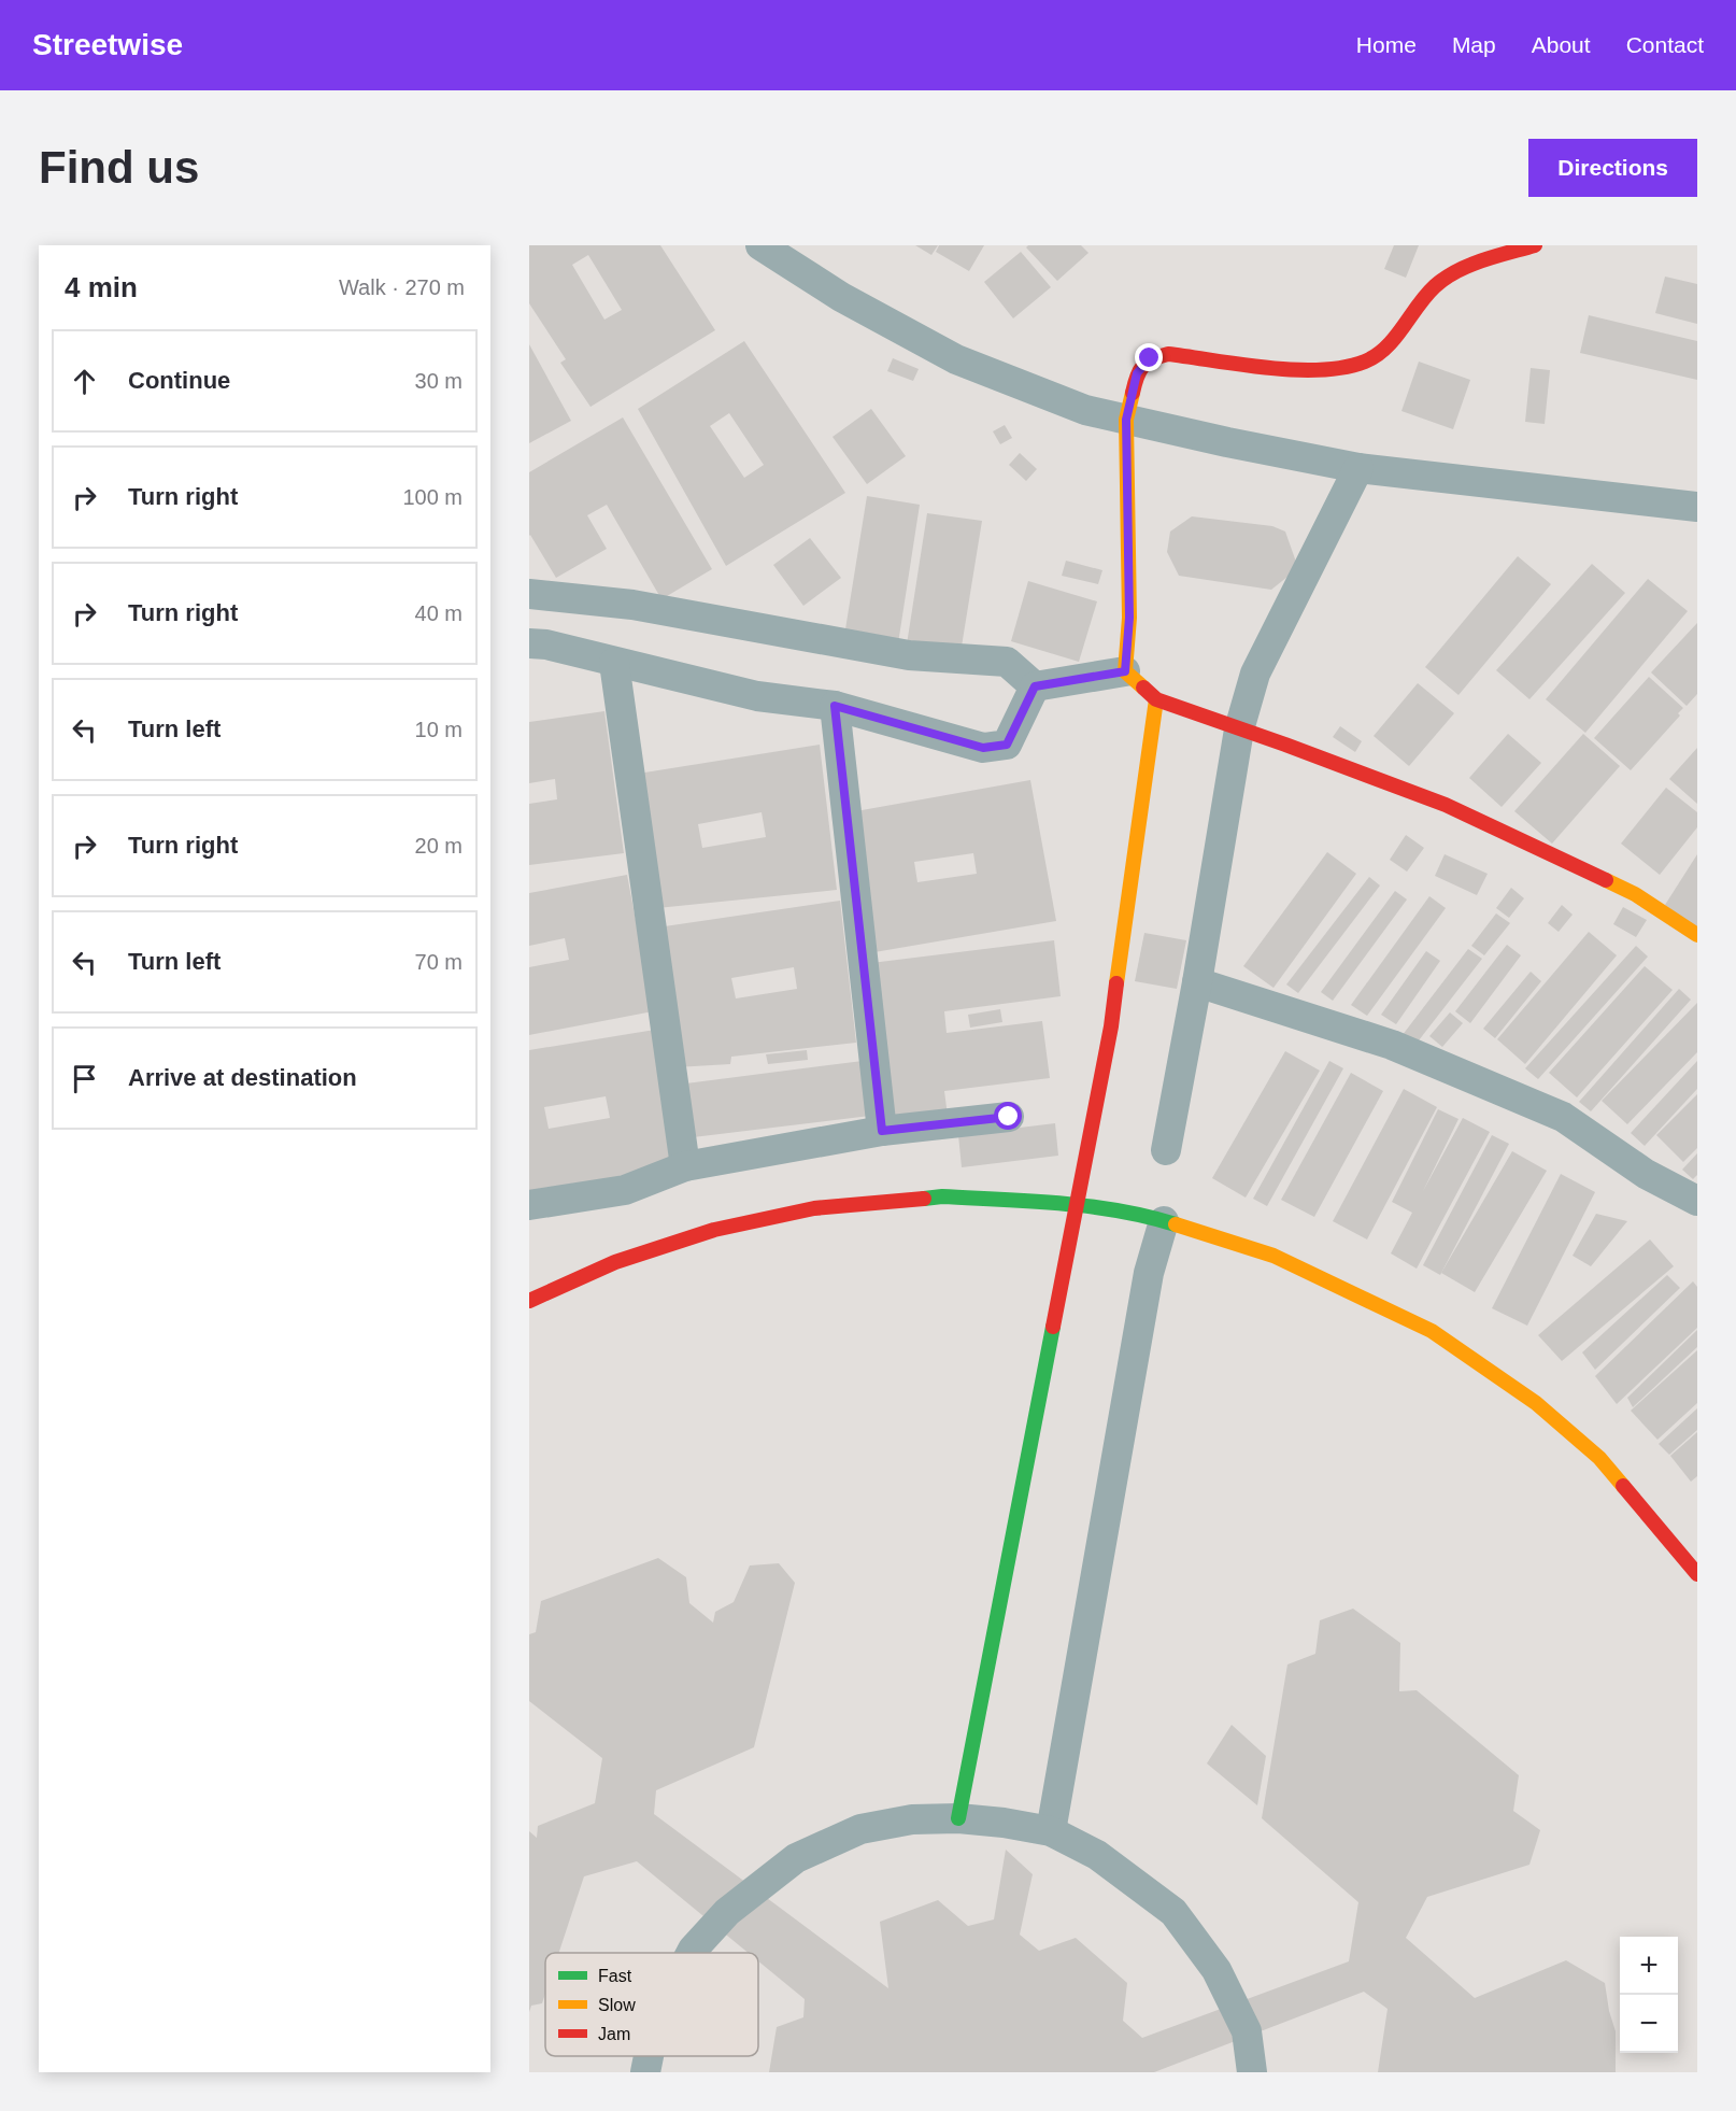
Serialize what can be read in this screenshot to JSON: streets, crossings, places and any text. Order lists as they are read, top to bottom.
{
  "legend": ["Fast", "Slow", "Jam"],
  "page": {
    "header": "Streetwise",
    "nav": [
      "Home",
      "Map",
      "About",
      "Contact"
    ],
    "buttons": "Directions",
    "title": "Find us",
    "heading": ["4 min", "Walk · 270 m"],
    "list": [
      ["Continue", "30 m"],
      ["Turn right", "100 m"],
      ["Turn right", "40 m"],
      ["Turn left", "10 m"],
      ["Turn right", "20 m"],
      ["Turn left", "70 m"],
      "Arrive at destination"
    ],
    "map_buttons": ["+", "−"]
  }
}
